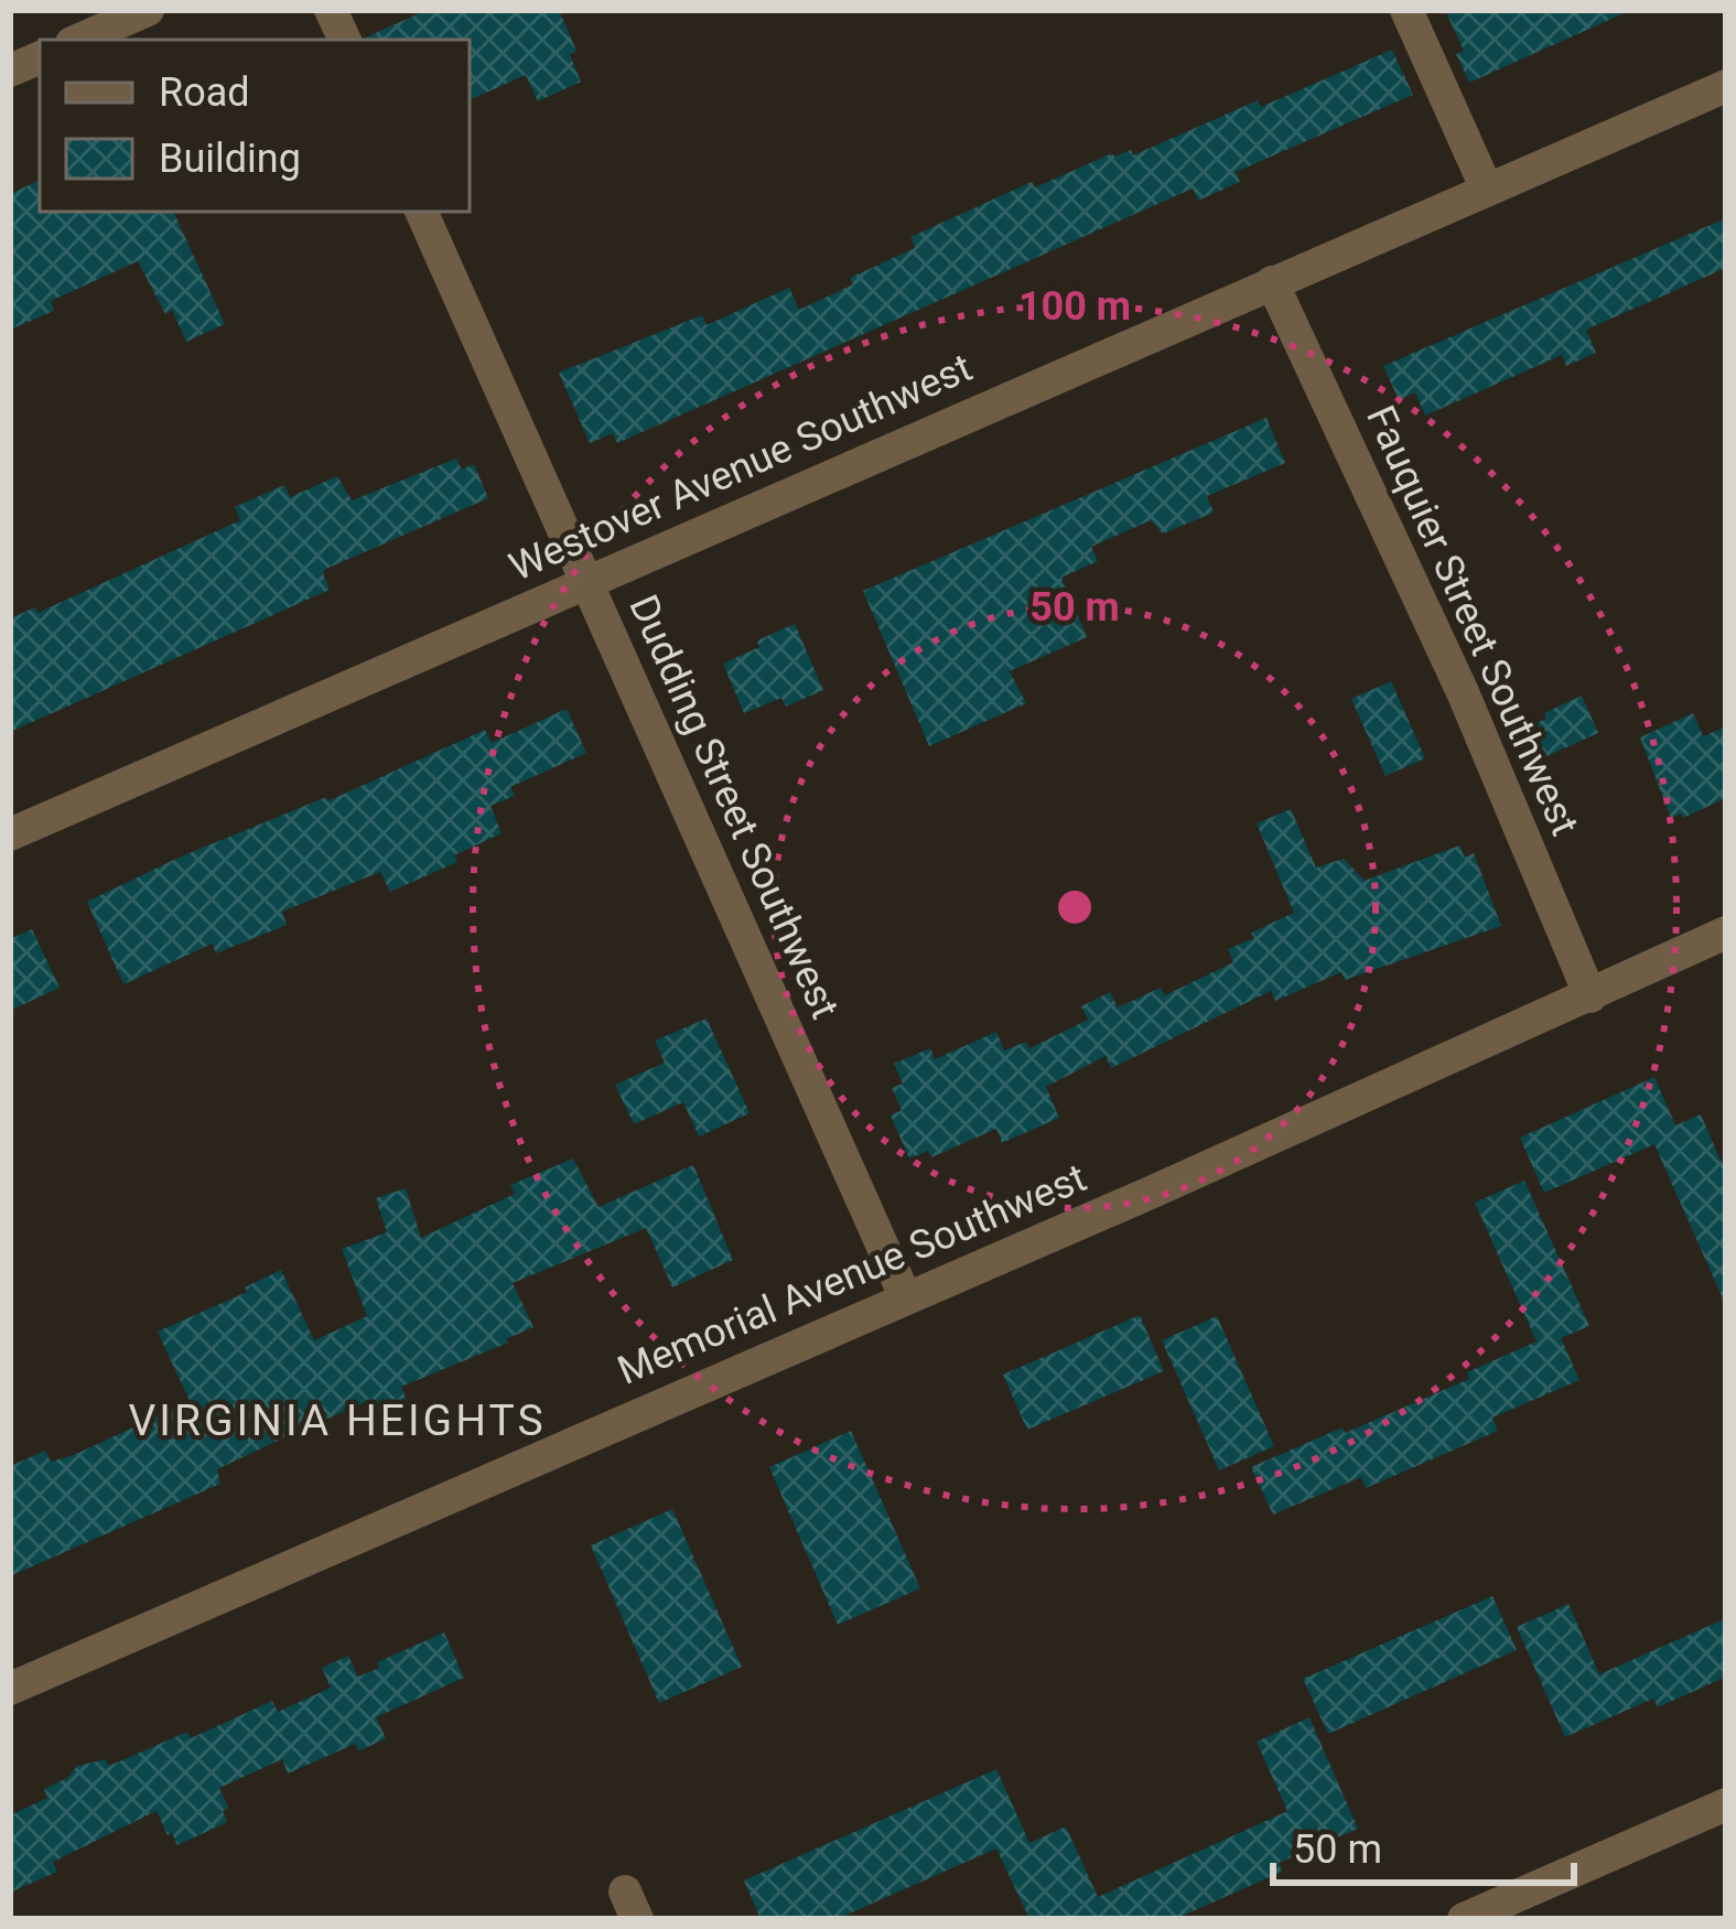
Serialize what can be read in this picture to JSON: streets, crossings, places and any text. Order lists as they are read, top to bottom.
{
  "streets": {
    "street": [
      "Westover Avenue Southwest",
      "Fauquier Street Southwest",
      "Dudding Street Southwest",
      "Memorial Avenue Southwest"
    ]
  },
  "crossings": [
    ["Westover Avenue Southwest", "Fauquier Street Southwest"],
    ["Westover Avenue Southwest", "Dudding Street Southwest"],
    ["Fauquier Street Southwest", "Memorial Avenue Southwest"],
    ["Dudding Street Southwest", "Memorial Avenue Southwest"]
  ],
  "districts": ["VIRGINIA HEIGHTS"],
  "legend": ["Road", "Building"],
  "scale_bar": "50 m",
  "rings": ["100 m", "50 m"]
}
